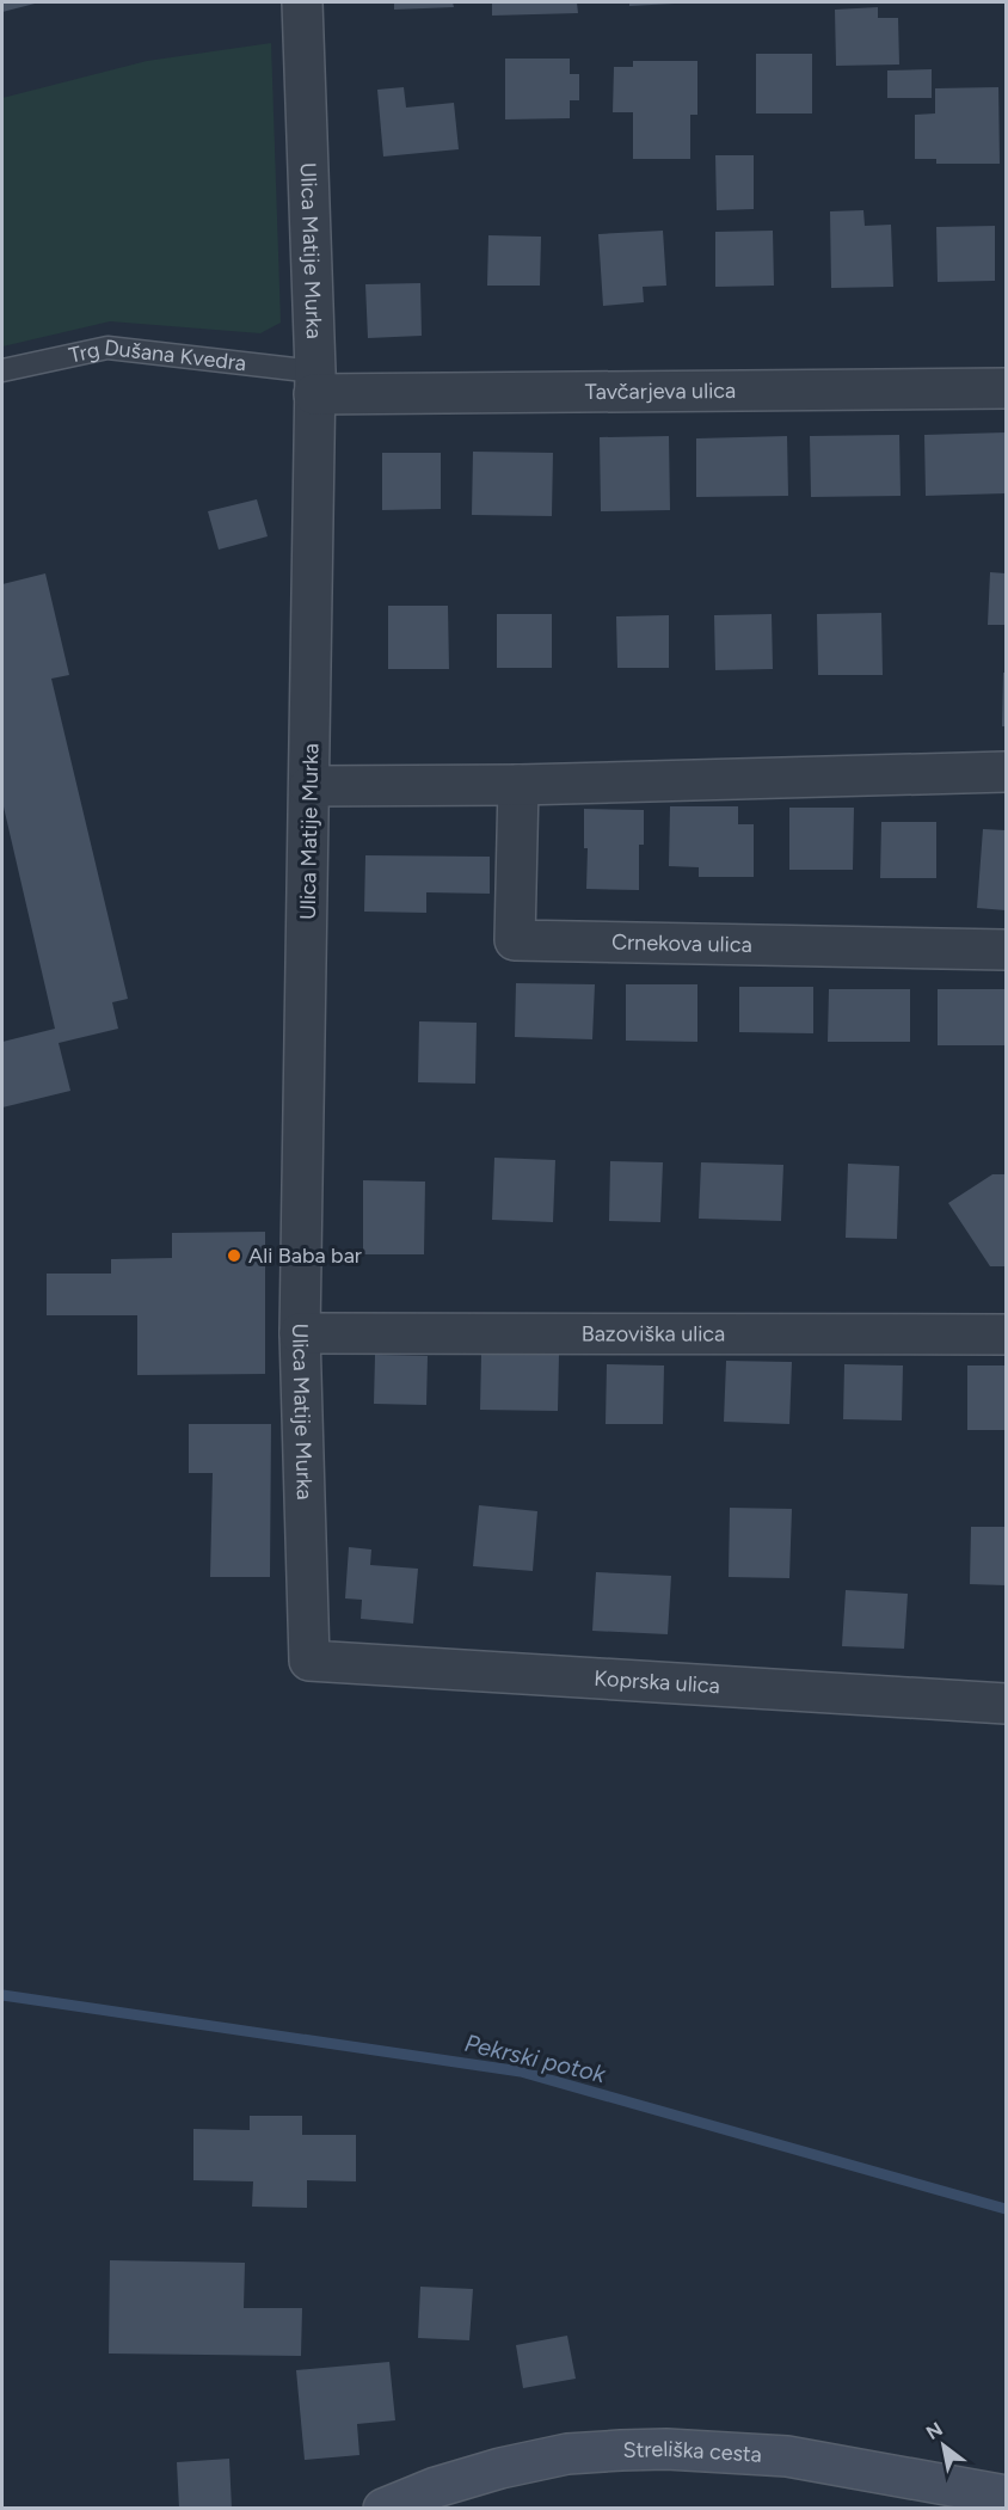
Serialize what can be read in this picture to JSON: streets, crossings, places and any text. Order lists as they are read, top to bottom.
{
  "streets": {
    "street": [
      "Ulica Matije Murka",
      "Tavčarjeva ulica",
      "Crnekova ulica",
      "Bazoviška ulica",
      "Koprska ulica",
      "Streliška cesta"
    ],
    "lane": ["Trg Dušana Kvedra"]
  },
  "crossings": [
    ["Ulica Matije Murka", "Trg Dušana Kvedra"],
    ["Ulica Matije Murka", "Tavčarjeva ulica"],
    ["Ulica Matije Murka", "Bazoviška ulica"],
    ["Ulica Matije Murka", "Koprska ulica"],
    ["Trg Dušana Kvedra", "Tavčarjeva ulica"]
  ],
  "water": ["Pekrski potok"],
  "places": ["Ali Baba bar"],
  "north": "top left"
}
